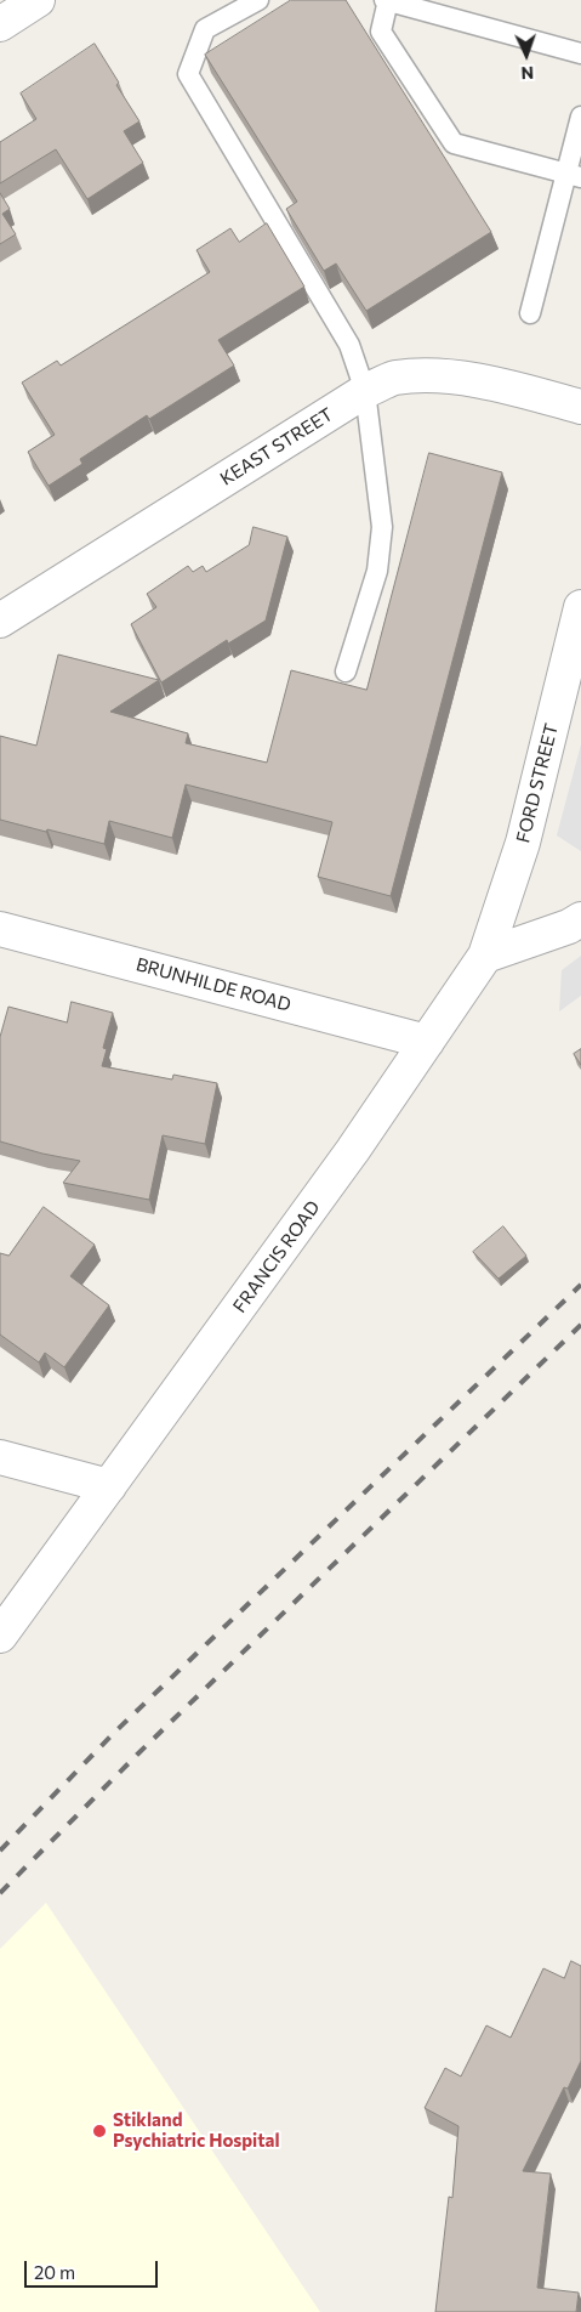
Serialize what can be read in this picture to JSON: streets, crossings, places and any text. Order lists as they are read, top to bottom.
{
  "streets": {
    "street": [
      "KEAST STREET",
      "FORD STREET",
      "BRUNHILDE ROAD",
      "FRANCIS ROAD"
    ]
  },
  "crossings": [
    ["FORD STREET", "FRANCIS ROAD"],
    ["BRUNHILDE ROAD", "FRANCIS ROAD"]
  ],
  "places": ["Stikland Psychiatric Hospital"],
  "scale_bar": "20 m",
  "north": "bottom"
}
